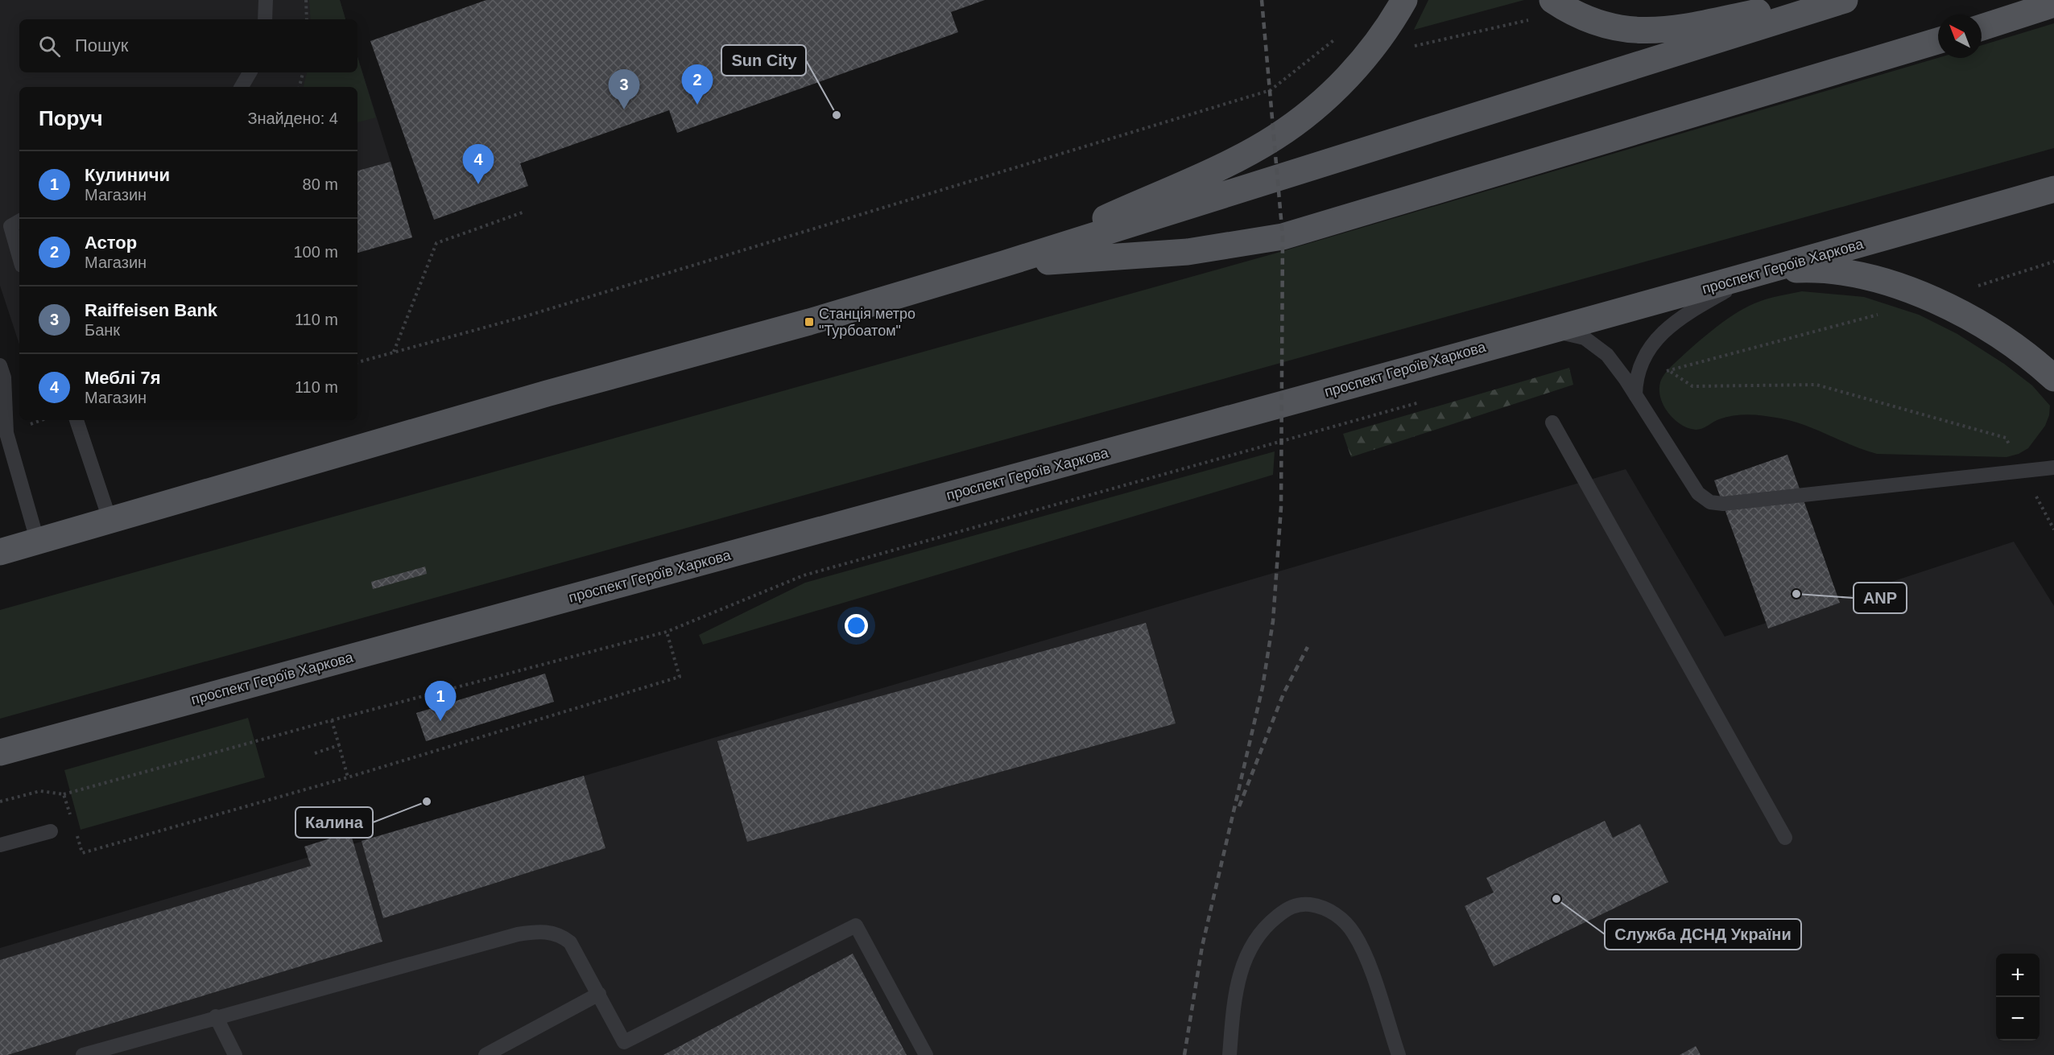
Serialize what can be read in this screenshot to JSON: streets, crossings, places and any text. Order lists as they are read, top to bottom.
{
  "streets": {
    "main road": ["проспект Героїв Харкова"]
  },
  "places": {
    "other": [
      "Sun City",
      "ANP",
      "Калина",
      "Служба ДСНД України"
    ],
    "transit": ["Станція метро \"Турбоатом\""]
  },
  "north": "top left",
  "page": {
    "search": "Пошук",
    "pins": [
      "2",
      "3",
      "4",
      "1"
    ],
    "heading": ["Поруч", "Знайдено: 4"],
    "list": [
      {
        "mark": "1",
        "name": "Кулиничи",
        "note": "Магазин",
        "value": "80 m"
      },
      {
        "mark": "2",
        "name": "Астор",
        "note": "Магазин",
        "value": "100 m"
      },
      {
        "mark": "3",
        "name": "Raiffeisen Bank",
        "note": "Банк",
        "value": "110 m"
      },
      {
        "mark": "4",
        "name": "Меблі 7я",
        "note": "Магазин",
        "value": "110 m"
      }
    ],
    "map_buttons": ["+", "−"]
  }
}
